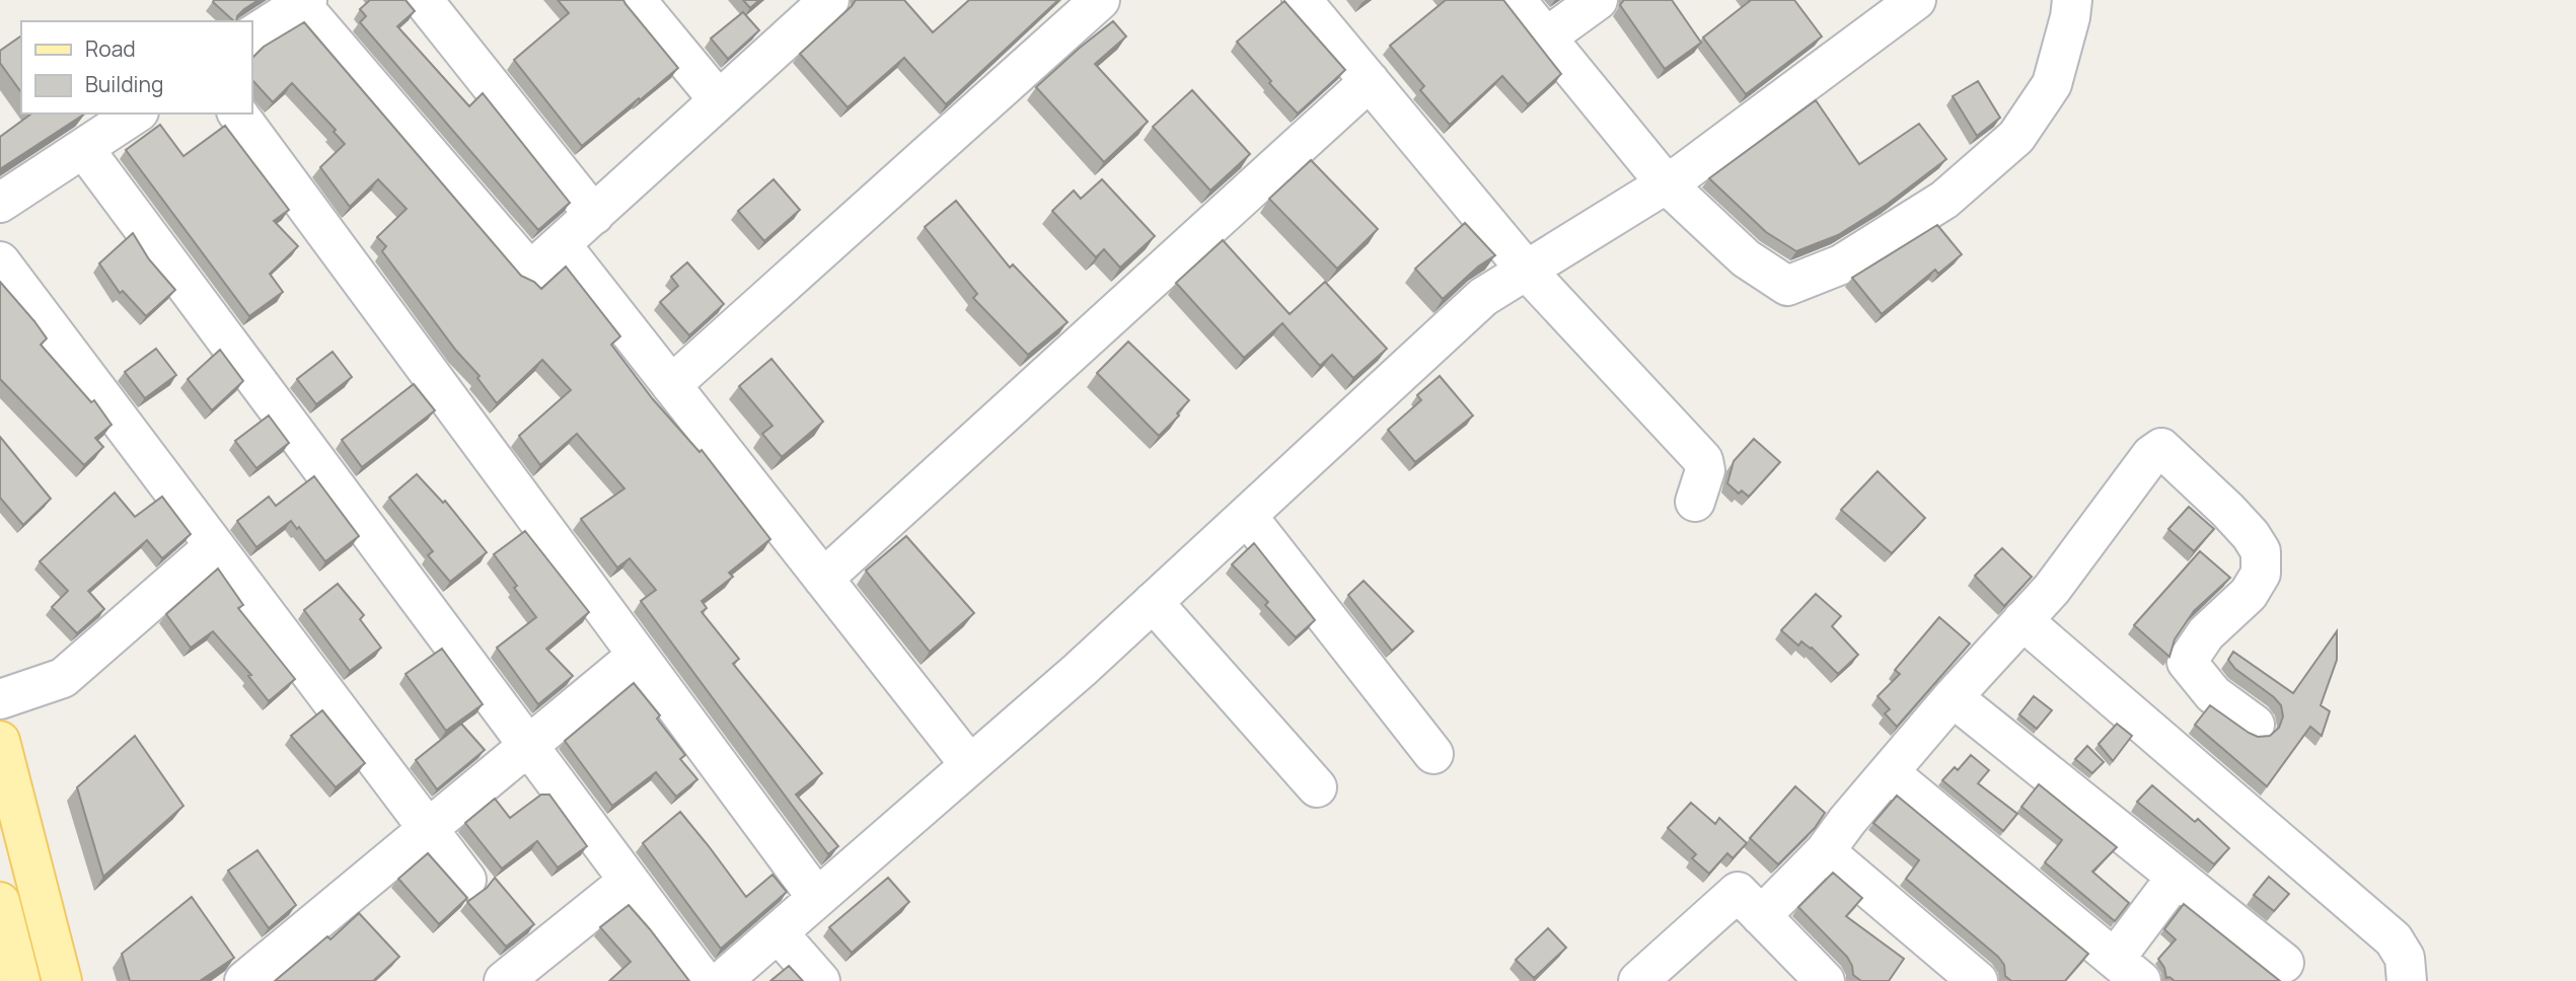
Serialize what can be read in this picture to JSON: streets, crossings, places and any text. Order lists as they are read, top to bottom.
{
  "legend": ["Road", "Building"]
}
